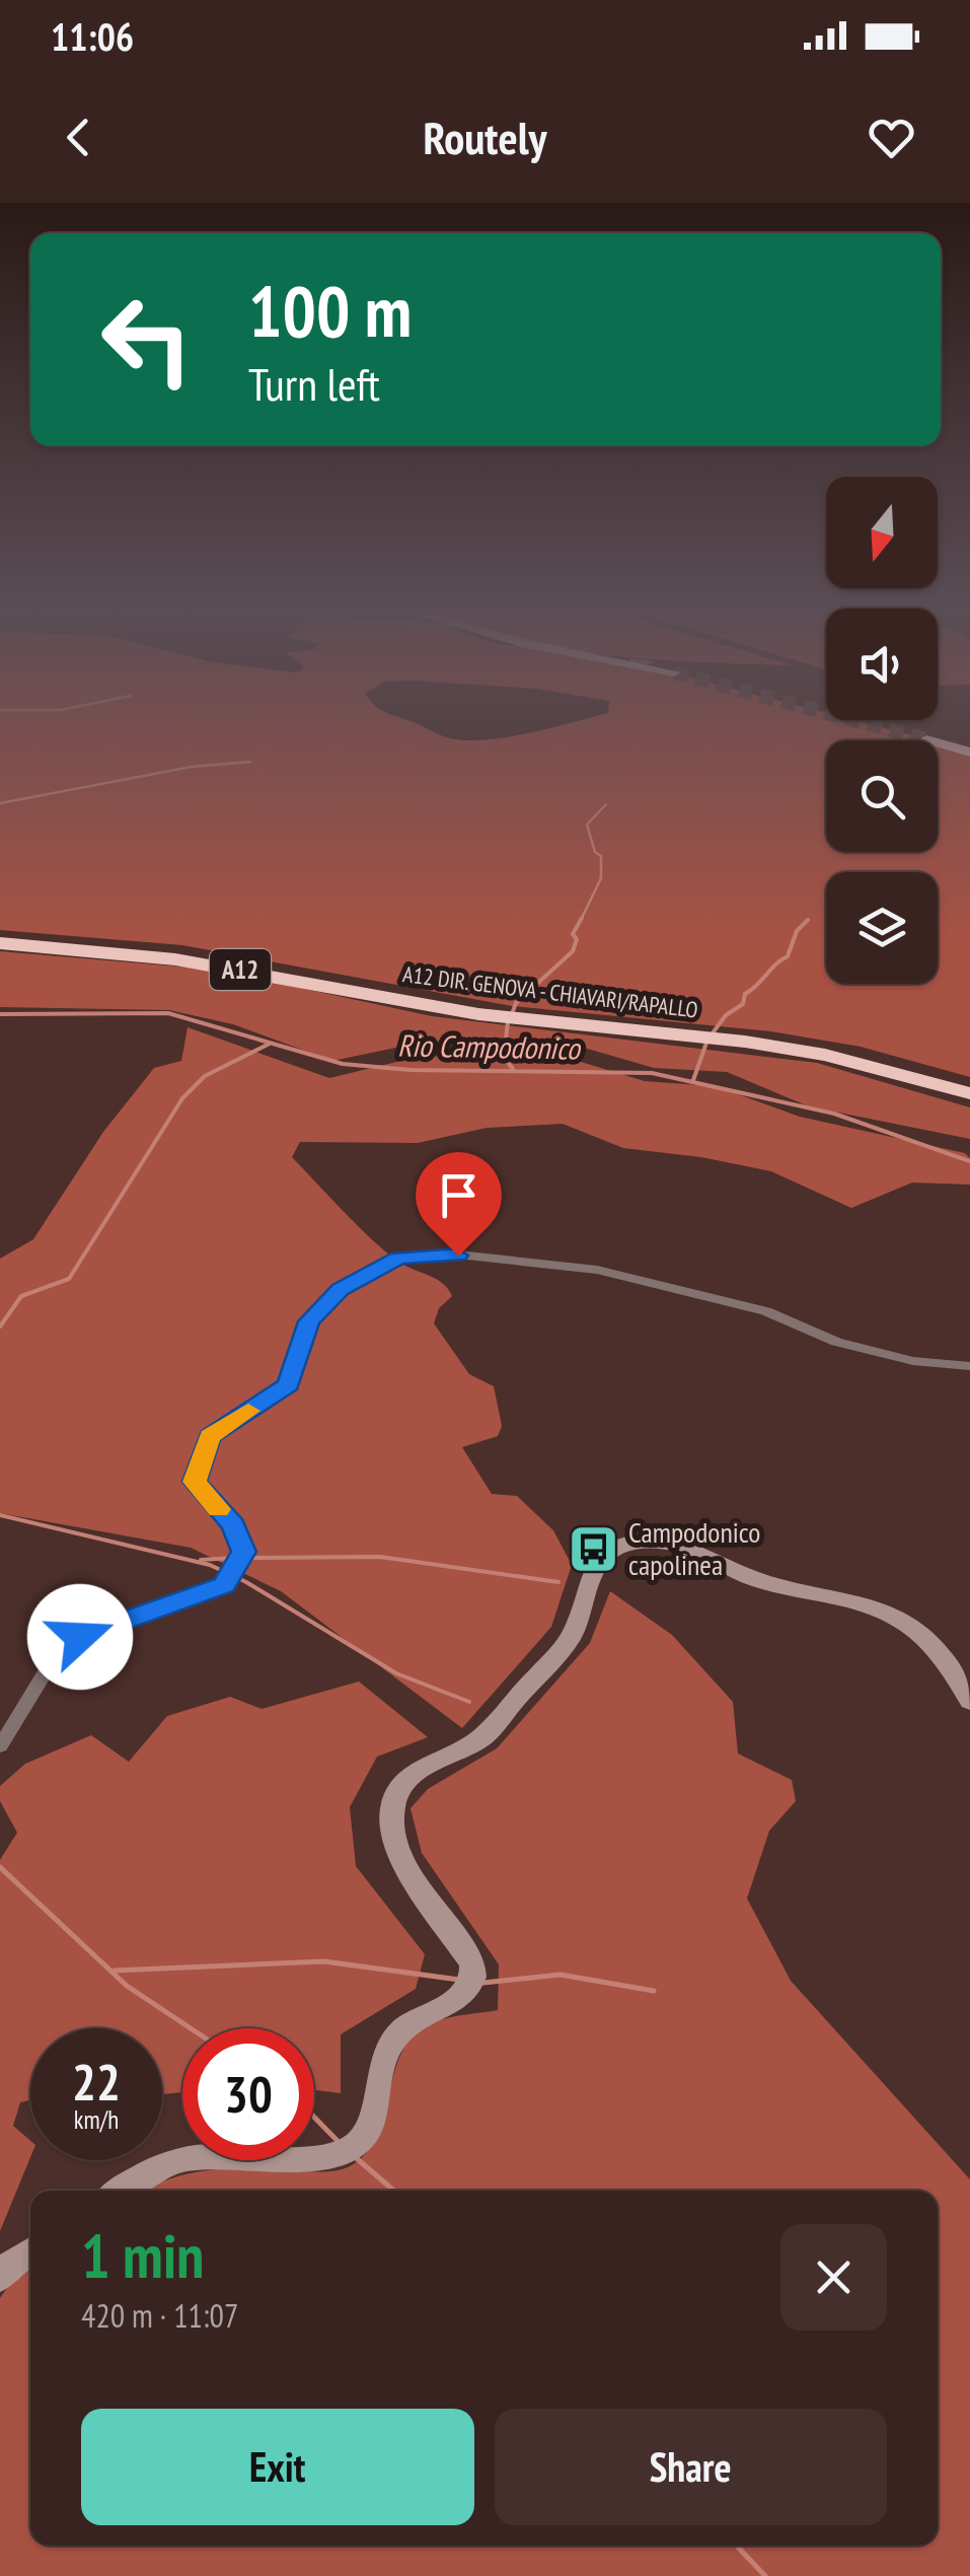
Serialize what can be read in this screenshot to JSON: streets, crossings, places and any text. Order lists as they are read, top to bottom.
{
  "streets": {
    "highway": ["A12", "A12 DIR. GENOVA - CHIAVARI/RAPALLO"]
  },
  "crossings": [
    ["A12", "A12 DIR. GENOVA - CHIAVARI/RAPALLO"]
  ],
  "water": ["Rio Campodonico"],
  "places": {
    "bus stop": ["Campodonico capolinea"]
  },
  "north": "bottom",
  "page": {
    "status": "11:06",
    "header": "Routely",
    "turn": ["100 m", "Turn left"],
    "speed": "22 km/h",
    "limit": "30",
    "heading": ["1 min", "420 m · 11:07"],
    "buttons": ["Exit", "Share"]
  }
}
